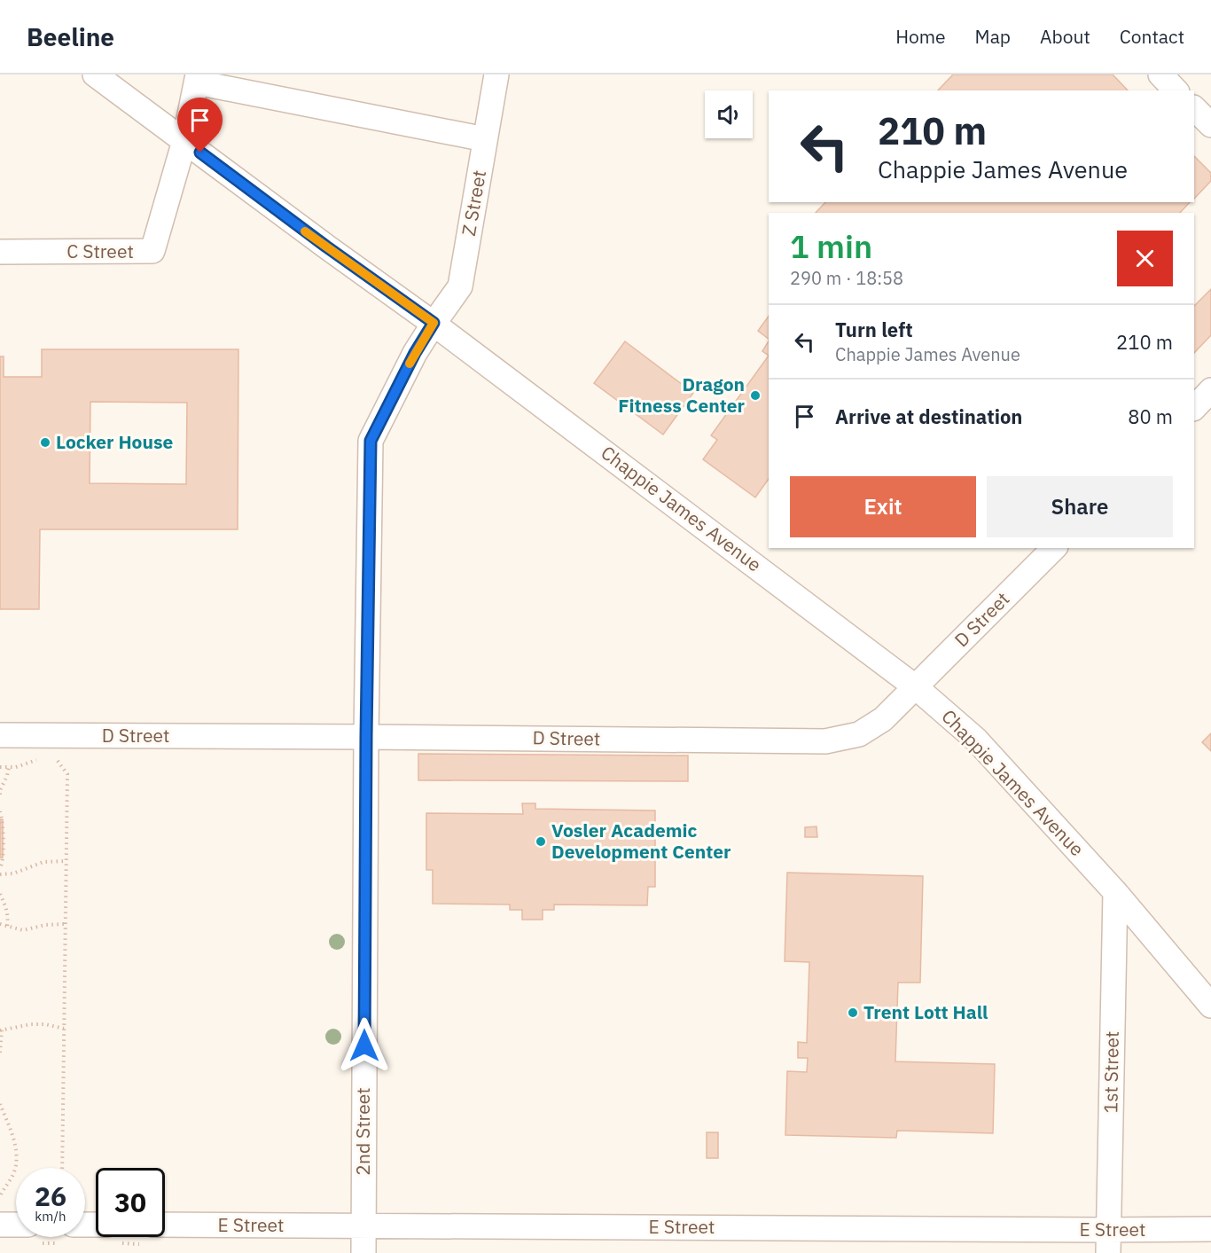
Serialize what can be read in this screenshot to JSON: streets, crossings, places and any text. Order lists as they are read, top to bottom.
{
  "streets": {
    "street": [
      "Z Street",
      "C Street",
      "Chappie James Avenue",
      "D Street",
      "1st Street",
      "2nd Street",
      "E Street"
    ]
  },
  "crossings": [
    ["Z Street", "Chappie James Avenue"],
    ["Z Street", "2nd Street"],
    ["C Street", "Chappie James Avenue"],
    ["Chappie James Avenue", "D Street"],
    ["Chappie James Avenue", "1st Street"],
    ["Chappie James Avenue", "2nd Street"],
    ["D Street", "2nd Street"],
    ["1st Street", "E Street"],
    ["2nd Street", "E Street"]
  ],
  "places": [
    "Dragon Fitness Center",
    "Locker House",
    "Vosler Academic Development Center",
    "Trent Lott Hall"
  ],
  "page": {
    "header": "Beeline",
    "nav": [
      "Home",
      "Map",
      "About",
      "Contact"
    ],
    "turn": ["210 m", "Chappie James Avenue"],
    "heading": ["1 min", "290 m · 18:58"],
    "list": [
      {
        "name": "Turn left",
        "note": "Chappie James Avenue",
        "value": "210 m"
      },
      {
        "name": "Arrive at destination",
        "value": "80 m"
      }
    ],
    "buttons": ["Exit", "Share"],
    "speed": "26 km/h",
    "limit": "30"
  }
}
